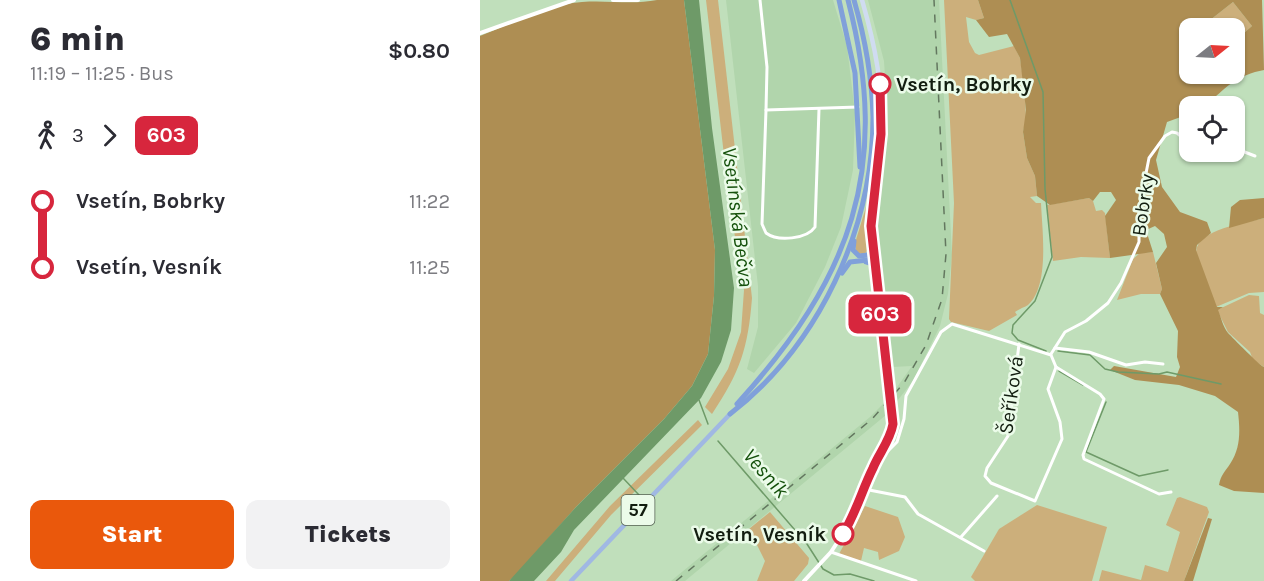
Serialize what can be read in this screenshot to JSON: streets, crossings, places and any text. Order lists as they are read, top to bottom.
{
  "streets": {
    "highway": ["57"],
    "street": ["Bobrky", "Šeříková"]
  },
  "water": ["Vsetínská Bečva", "Vesník"],
  "places": ["Vsetín, Bobrky", "Vsetín, Vesník"],
  "lines": ["bus line 603"],
  "north": "right",
  "page": {
    "heading": ["6 min", "11:19 – 11:25 · Bus", "$0.80"],
    "on_map": "603",
    "legs": ["3", "603"],
    "list": [
      {
        "name": "Vsetín, Bobrky",
        "value": "11:22"
      },
      {
        "name": "Vsetín, Vesník",
        "value": "11:25"
      }
    ],
    "buttons": ["Start", "Tickets"]
  }
}
